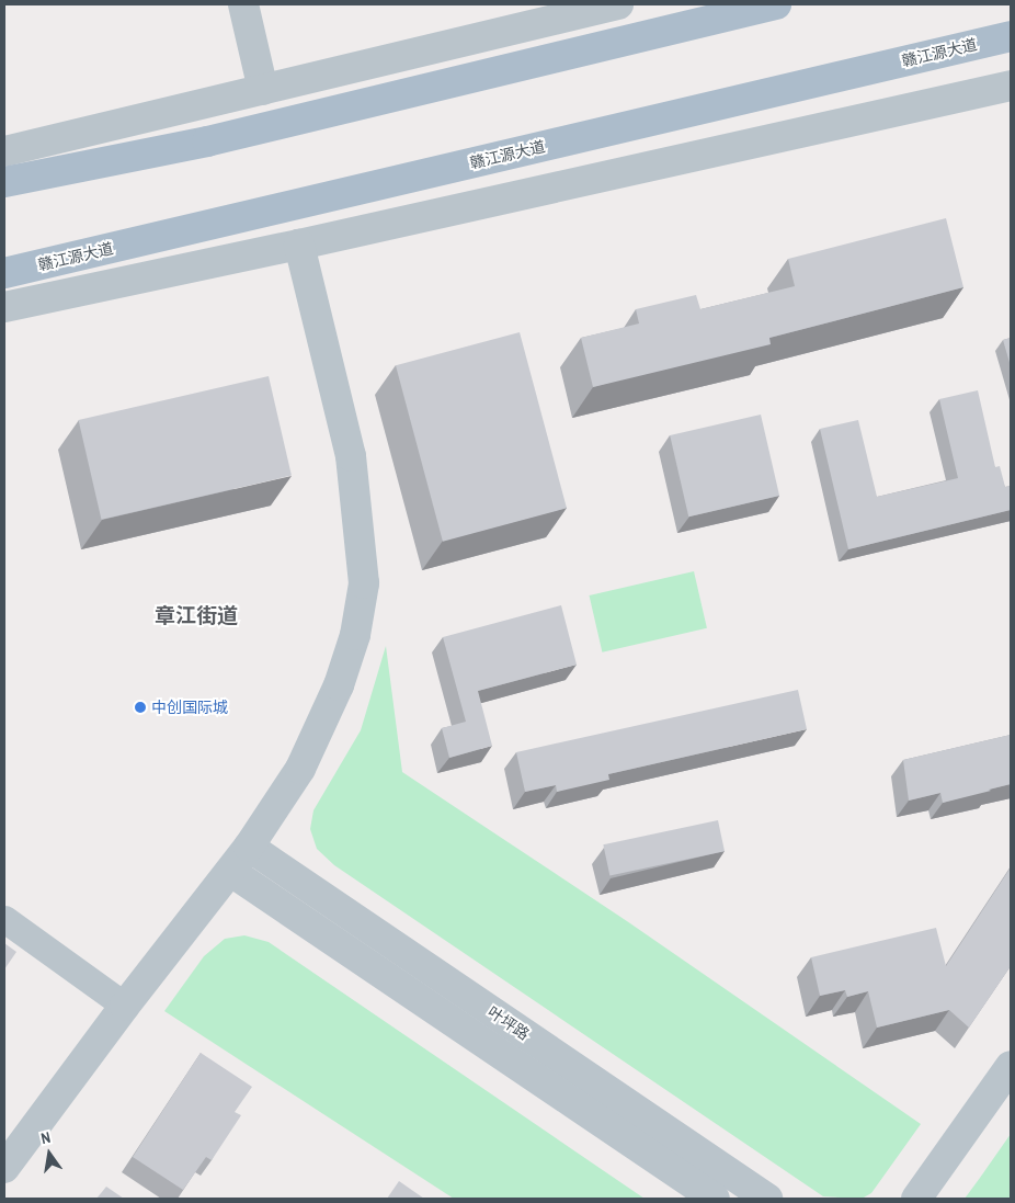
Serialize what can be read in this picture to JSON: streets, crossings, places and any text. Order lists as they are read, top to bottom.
{
  "streets": {
    "main road": ["赣江源大道"],
    "street": ["叶坪路"]
  },
  "districts": ["章江街道"],
  "places": ["中创国际城"],
  "north": "top"
}
